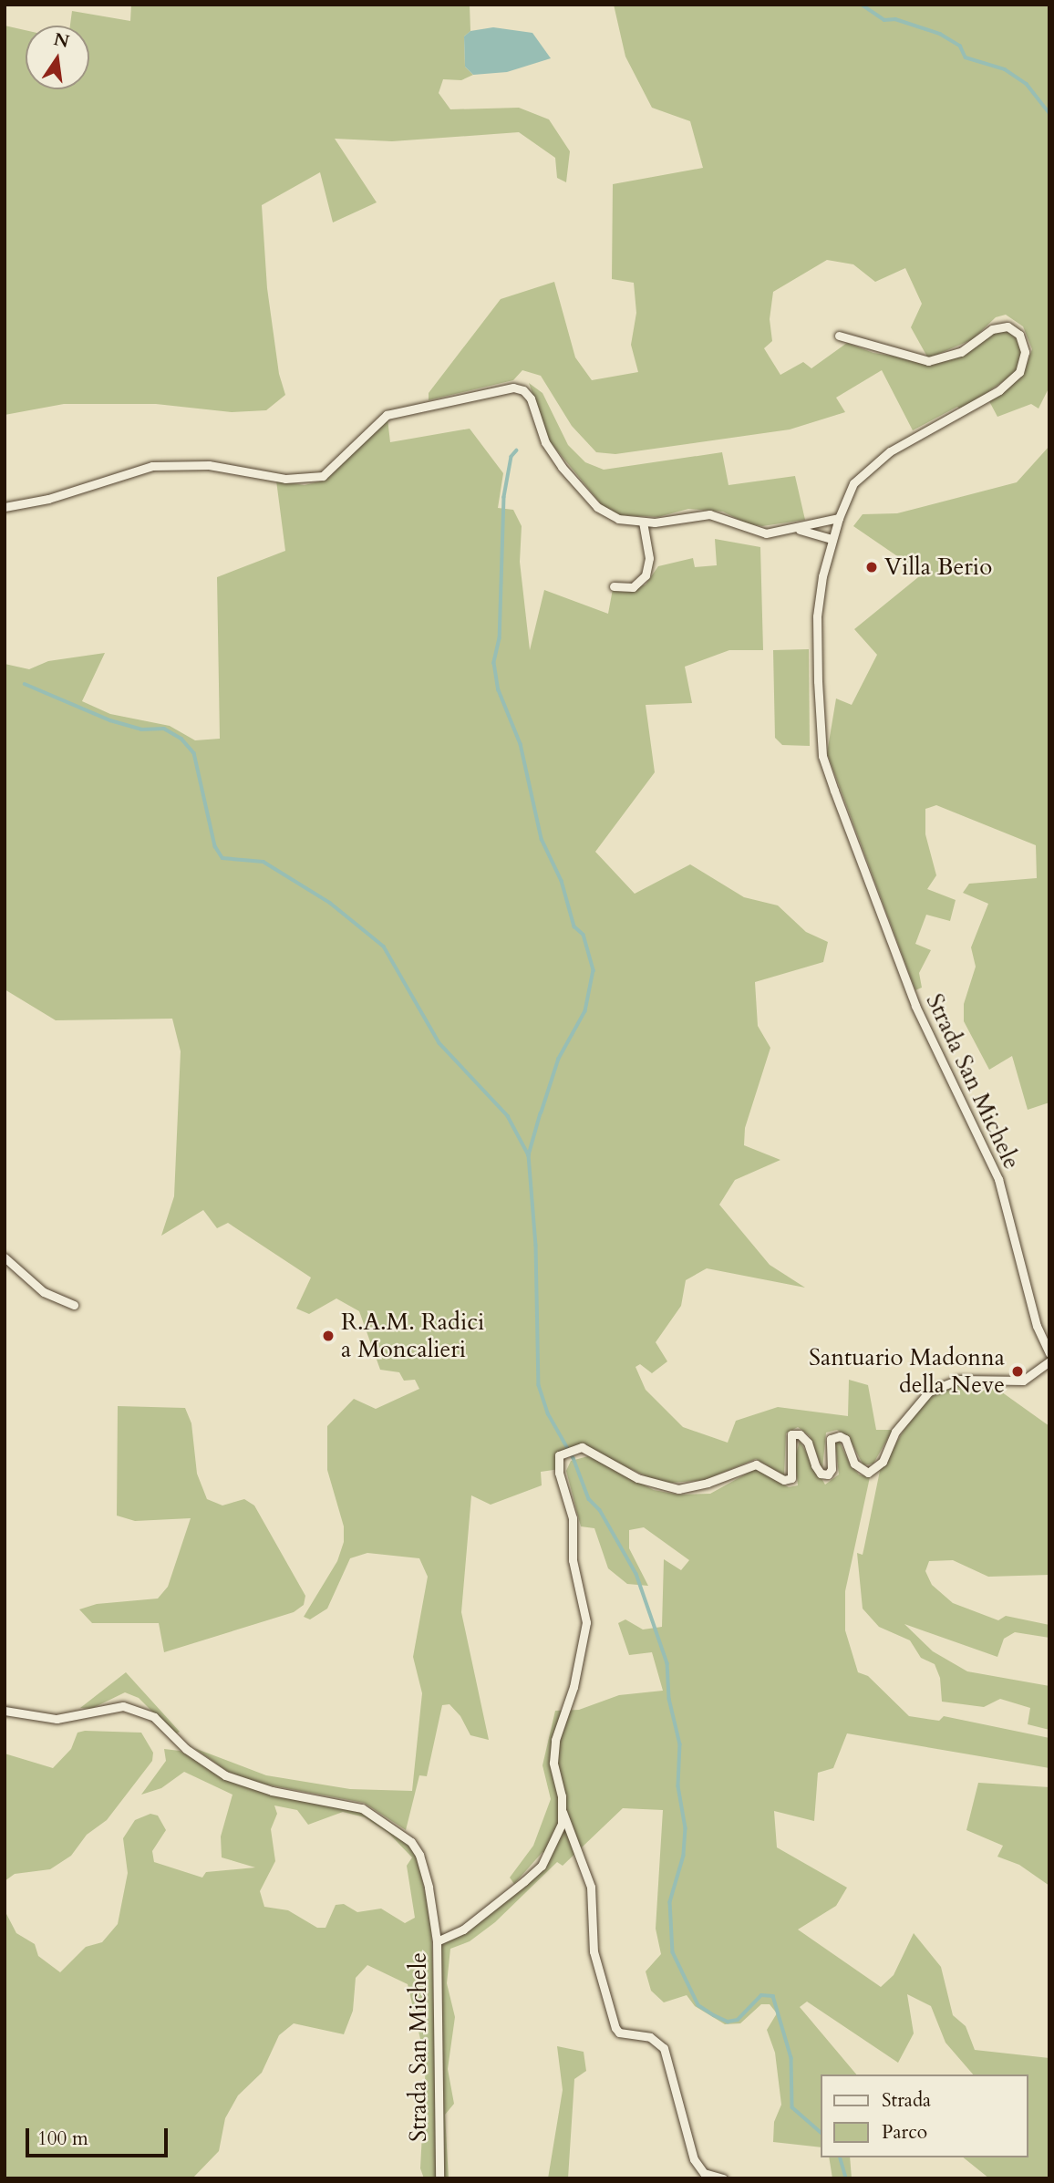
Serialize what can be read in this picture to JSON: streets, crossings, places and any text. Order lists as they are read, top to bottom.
{
  "streets": {
    "street": ["Strada San Michele"]
  },
  "places": ["Villa Berio", "R.A.M. Radici a Moncalieri", "Santuario Madonna della Neve"],
  "legend": ["Strada", "Parco"],
  "scale_bar": "100 m",
  "north": "top"
}
